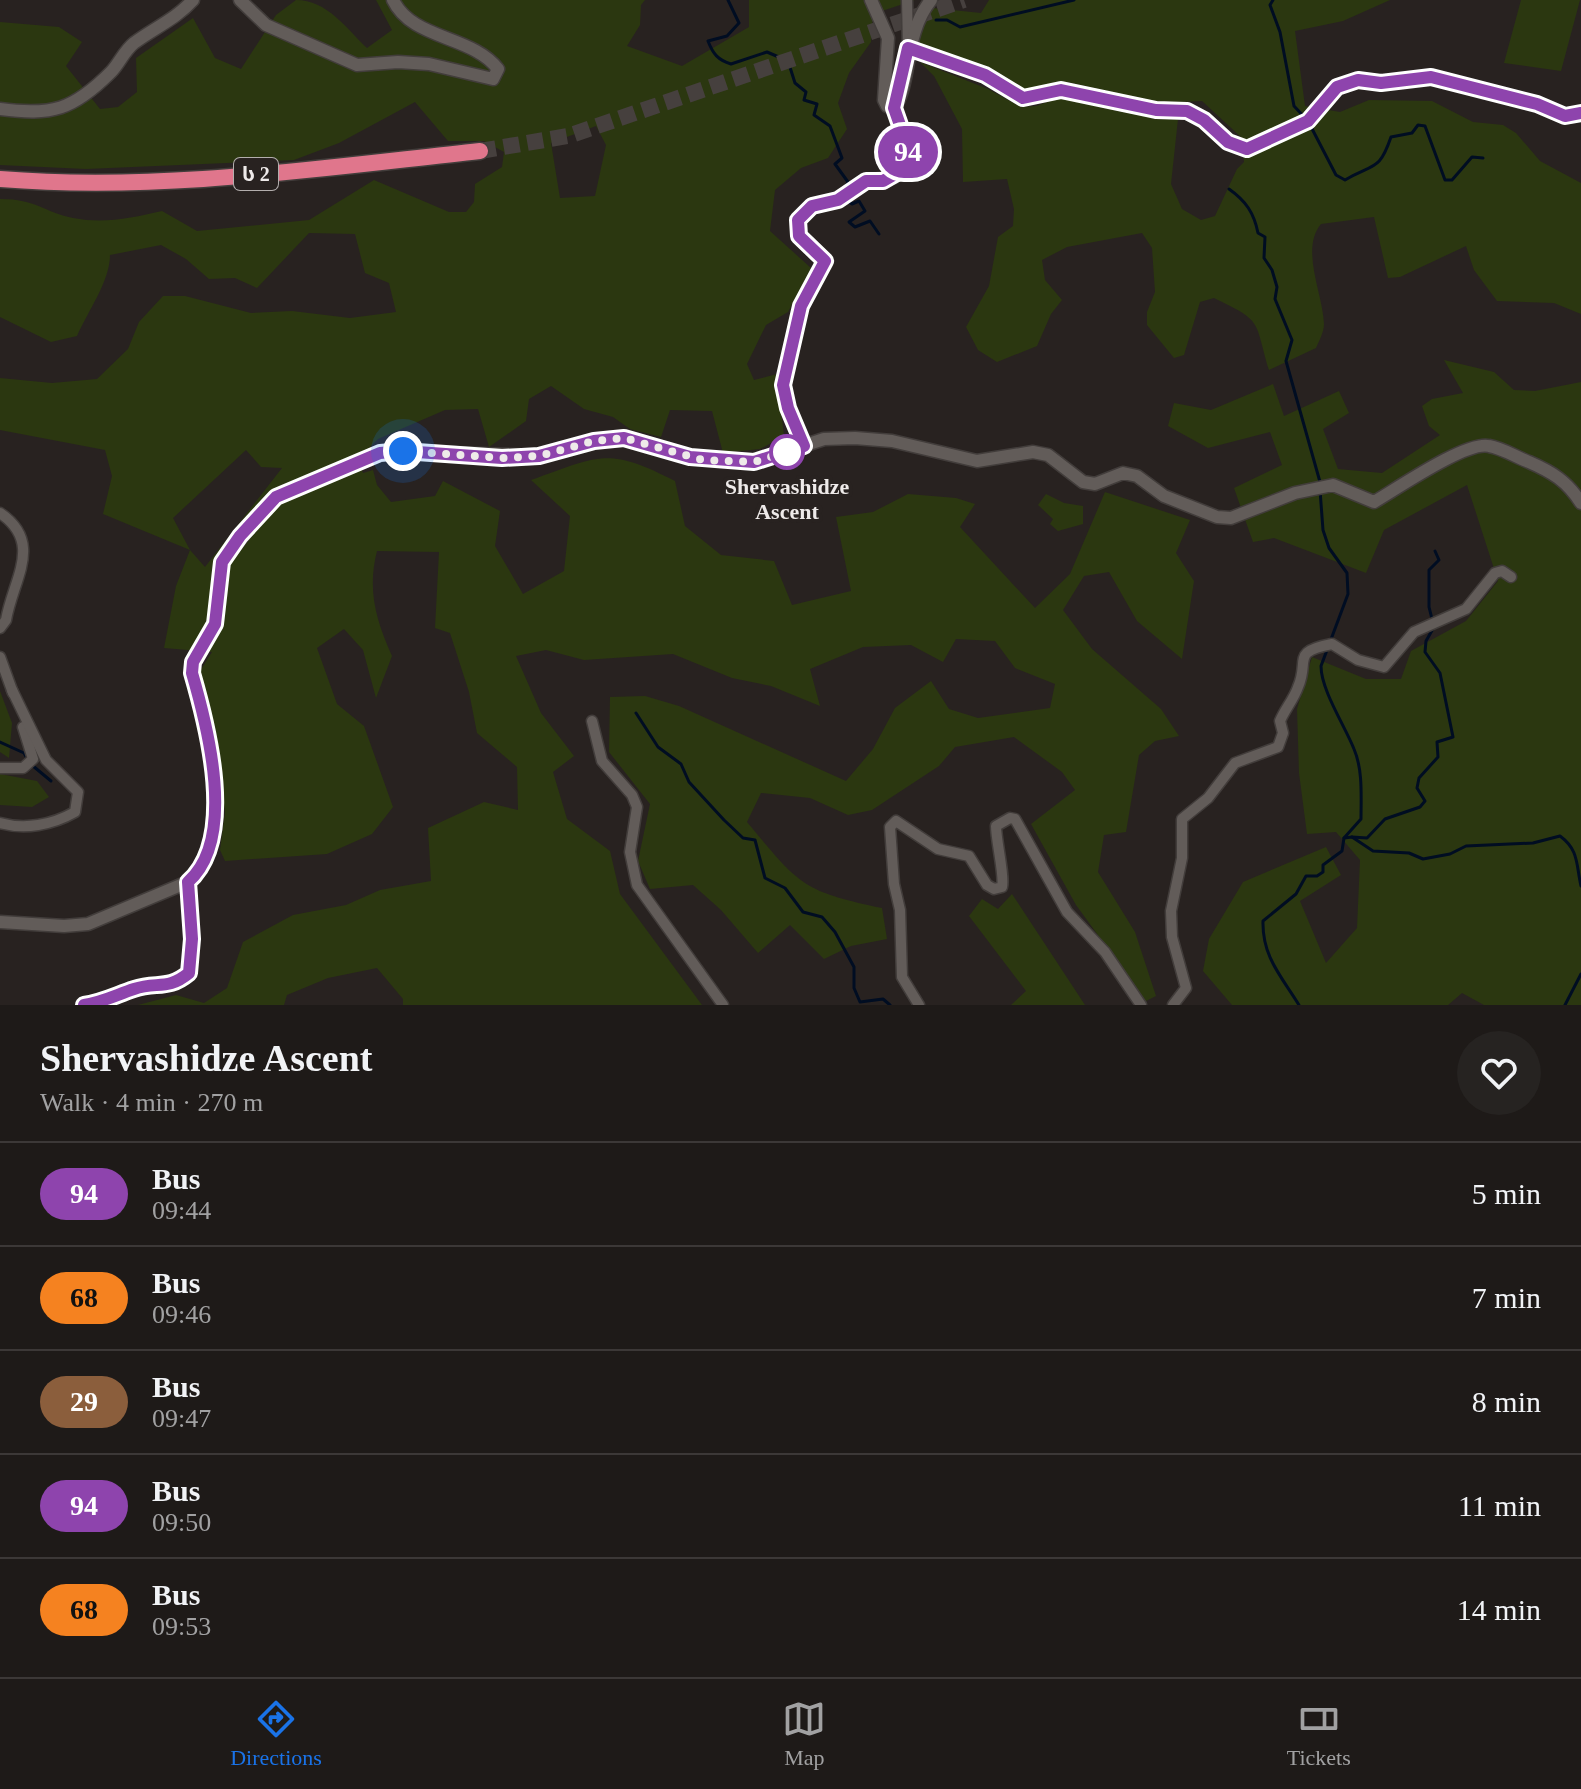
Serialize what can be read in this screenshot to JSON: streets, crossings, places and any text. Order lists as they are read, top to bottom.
{
  "streets": {
    "highway": ["ს 2"]
  },
  "places": ["Shervashidze Ascent"],
  "lines": ["bus line 94"],
  "page": {
    "on_map": "94",
    "heading": ["Shervashidze Ascent", "Walk · 4 min · 270 m"],
    "list": [
      {
        "mark": "94",
        "name": "Bus",
        "note": "09:44",
        "value": "5 min"
      },
      {
        "mark": "68",
        "name": "Bus",
        "note": "09:46",
        "value": "7 min"
      },
      {
        "mark": "29",
        "name": "Bus",
        "note": "09:47",
        "value": "8 min"
      },
      {
        "mark": "94",
        "name": "Bus",
        "note": "09:50",
        "value": "11 min"
      },
      {
        "mark": "68",
        "name": "Bus",
        "note": "09:53",
        "value": "14 min"
      }
    ],
    "tabs": ["Directions", "Map", "Tickets"]
  }
}
